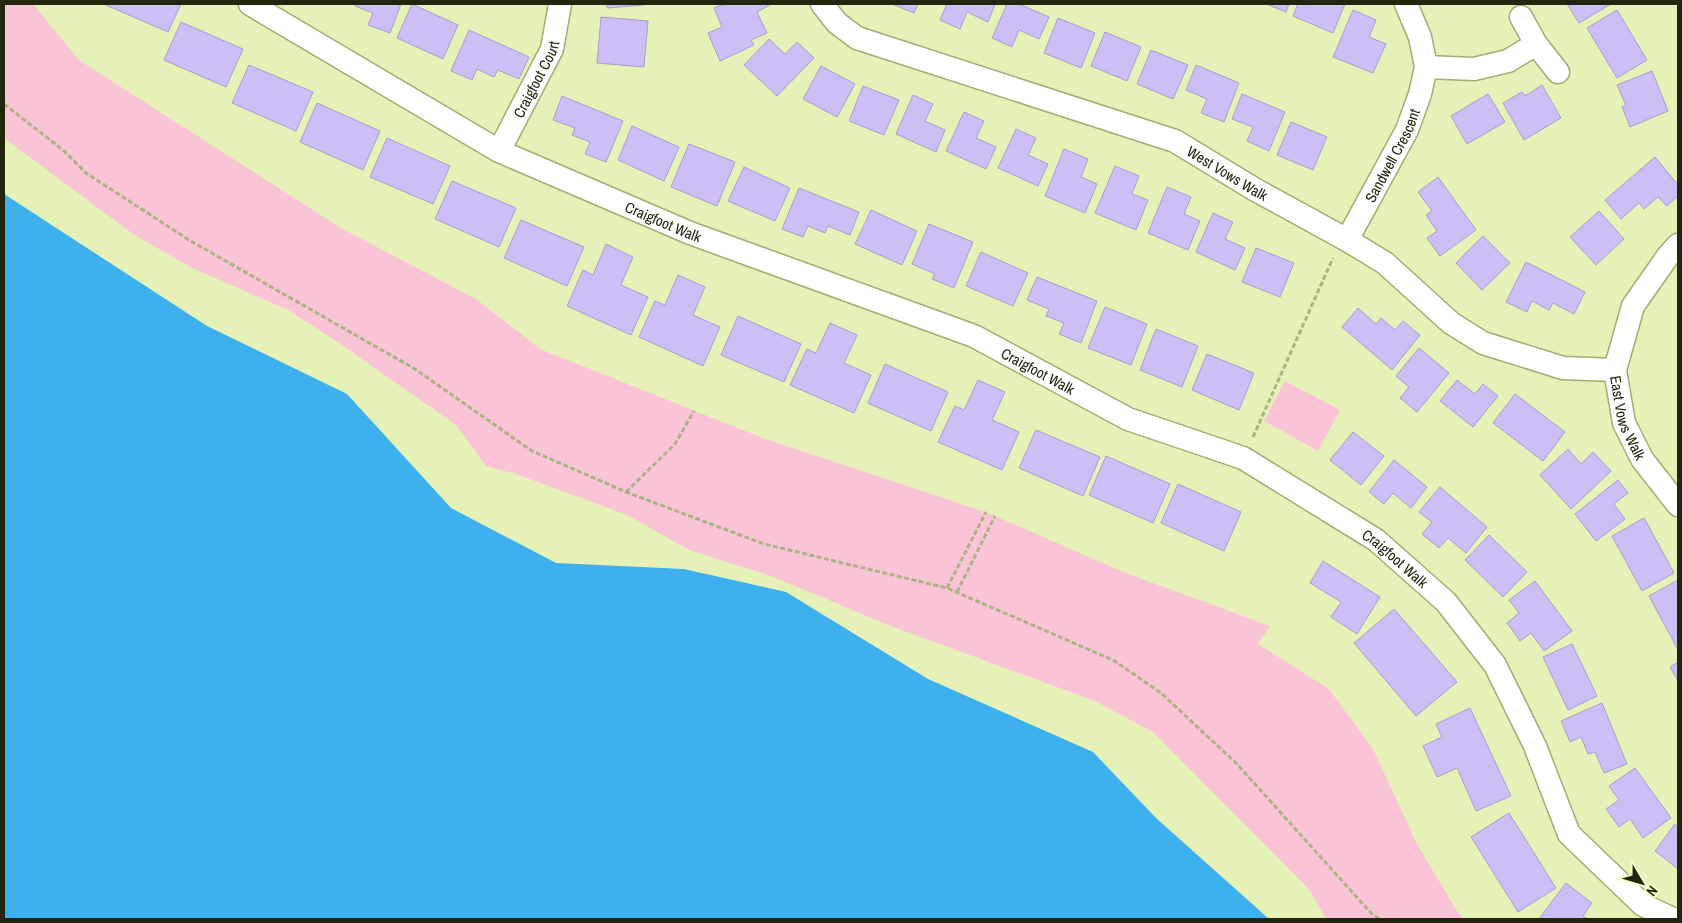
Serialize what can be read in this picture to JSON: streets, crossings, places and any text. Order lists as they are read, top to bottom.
{
  "streets": {
    "street": [
      "Craigfoot Court",
      "Sandwell Crescent",
      "West Vows Walk",
      "Craigfoot Walk",
      "East Vows Walk"
    ]
  },
  "crossings": [
    ["Craigfoot Court", "Craigfoot Walk"],
    ["Sandwell Crescent", "West Vows Walk"],
    ["West Vows Walk", "East Vows Walk"]
  ],
  "north": "bottom right"
}
